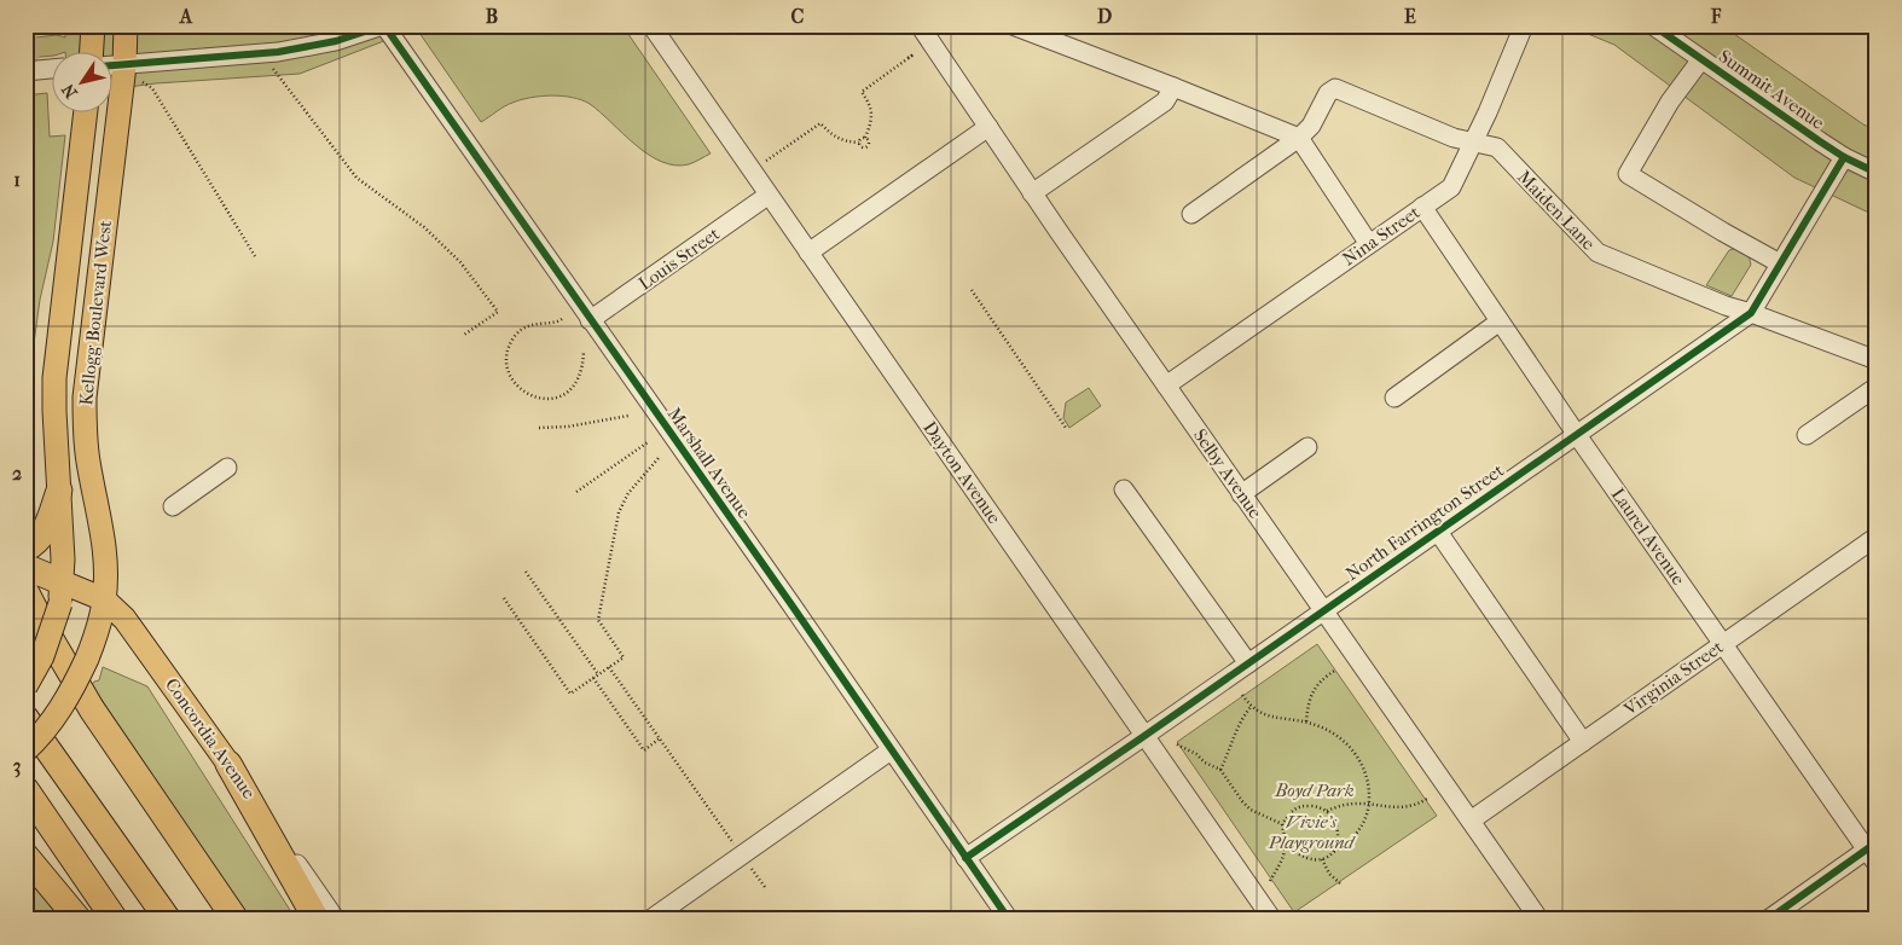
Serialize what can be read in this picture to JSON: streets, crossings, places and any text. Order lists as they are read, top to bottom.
{
  "streets": {
    "main road": ["Kellogg Boulevard West", "Concordia Avenue"],
    "street": [
      "Summit Avenue",
      "Maiden Lane",
      "Nina Street",
      "Louis Street",
      "Marshall Avenue",
      "Dayton Avenue",
      "Selby Avenue",
      "North Farrington Street",
      "Laurel Avenue",
      "Virginia Street"
    ]
  },
  "crossings": [
    ["Summit Avenue", "North Farrington Street"],
    ["Maiden Lane", "Nina Street"],
    ["Maiden Lane", "North Farrington Street"],
    ["Nina Street", "Selby Avenue"],
    ["Nina Street", "Laurel Avenue"],
    ["Louis Street", "Marshall Avenue"],
    ["Louis Street", "Dayton Avenue"],
    ["Kellogg Boulevard West", "Concordia Avenue"],
    ["Marshall Avenue", "North Farrington Street"],
    ["Dayton Avenue", "North Farrington Street"],
    ["Selby Avenue", "North Farrington Street"],
    ["Selby Avenue", "Virginia Street"],
    ["North Farrington Street", "Laurel Avenue"],
    ["Laurel Avenue", "Virginia Street"]
  ],
  "parks": ["Boyd Park", "Vivie's Playground"],
  "north": "bottom left",
  "grid": {
    "columns": [
      "A",
      "B",
      "C",
      "D",
      "E",
      "F"
    ],
    "rows": ["1", "2", "3"]
  }
}
